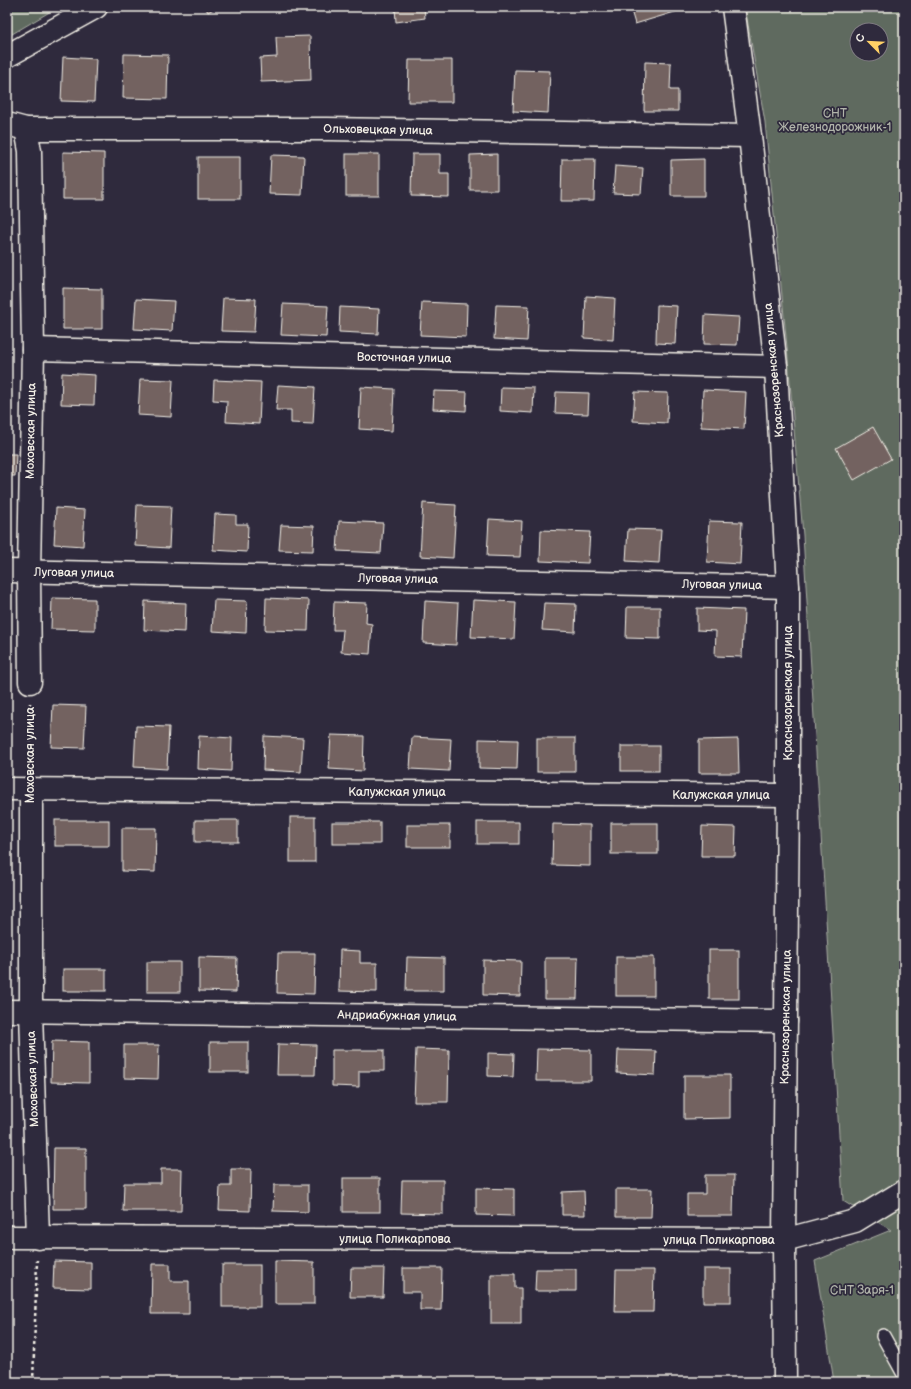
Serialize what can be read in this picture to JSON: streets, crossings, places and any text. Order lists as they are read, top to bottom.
{
  "streets": {
    "street": [
      "Ольховецкая улица",
      "Восточная улица",
      "Краснозоренская улица",
      "Моховская улица",
      "Луговая улица",
      "Калужская улица",
      "Андриабужная улица",
      "улица Поликарпова"
    ]
  },
  "crossings": [
    ["Ольховецкая улица", "Краснозоренская улица"],
    ["Ольховецкая улица", "Моховская улица"],
    ["Восточная улица", "Краснозоренская улица"],
    ["Восточная улица", "Моховская улица"],
    ["Краснозоренская улица", "Луговая улица"],
    ["Краснозоренская улица", "Калужская улица"],
    ["Краснозоренская улица", "Андриабужная улица"],
    ["Краснозоренская улица", "улица Поликарпова"],
    ["Моховская улица", "Луговая улица"],
    ["Моховская улица", "Калужская улица"],
    ["Моховская улица", "Андриабужная улица"],
    ["Моховская улица", "улица Поликарпова"]
  ],
  "parks": ["СНТ Железнодорожник-1", "СНТ Заря-1"],
  "north": "top left"
}
